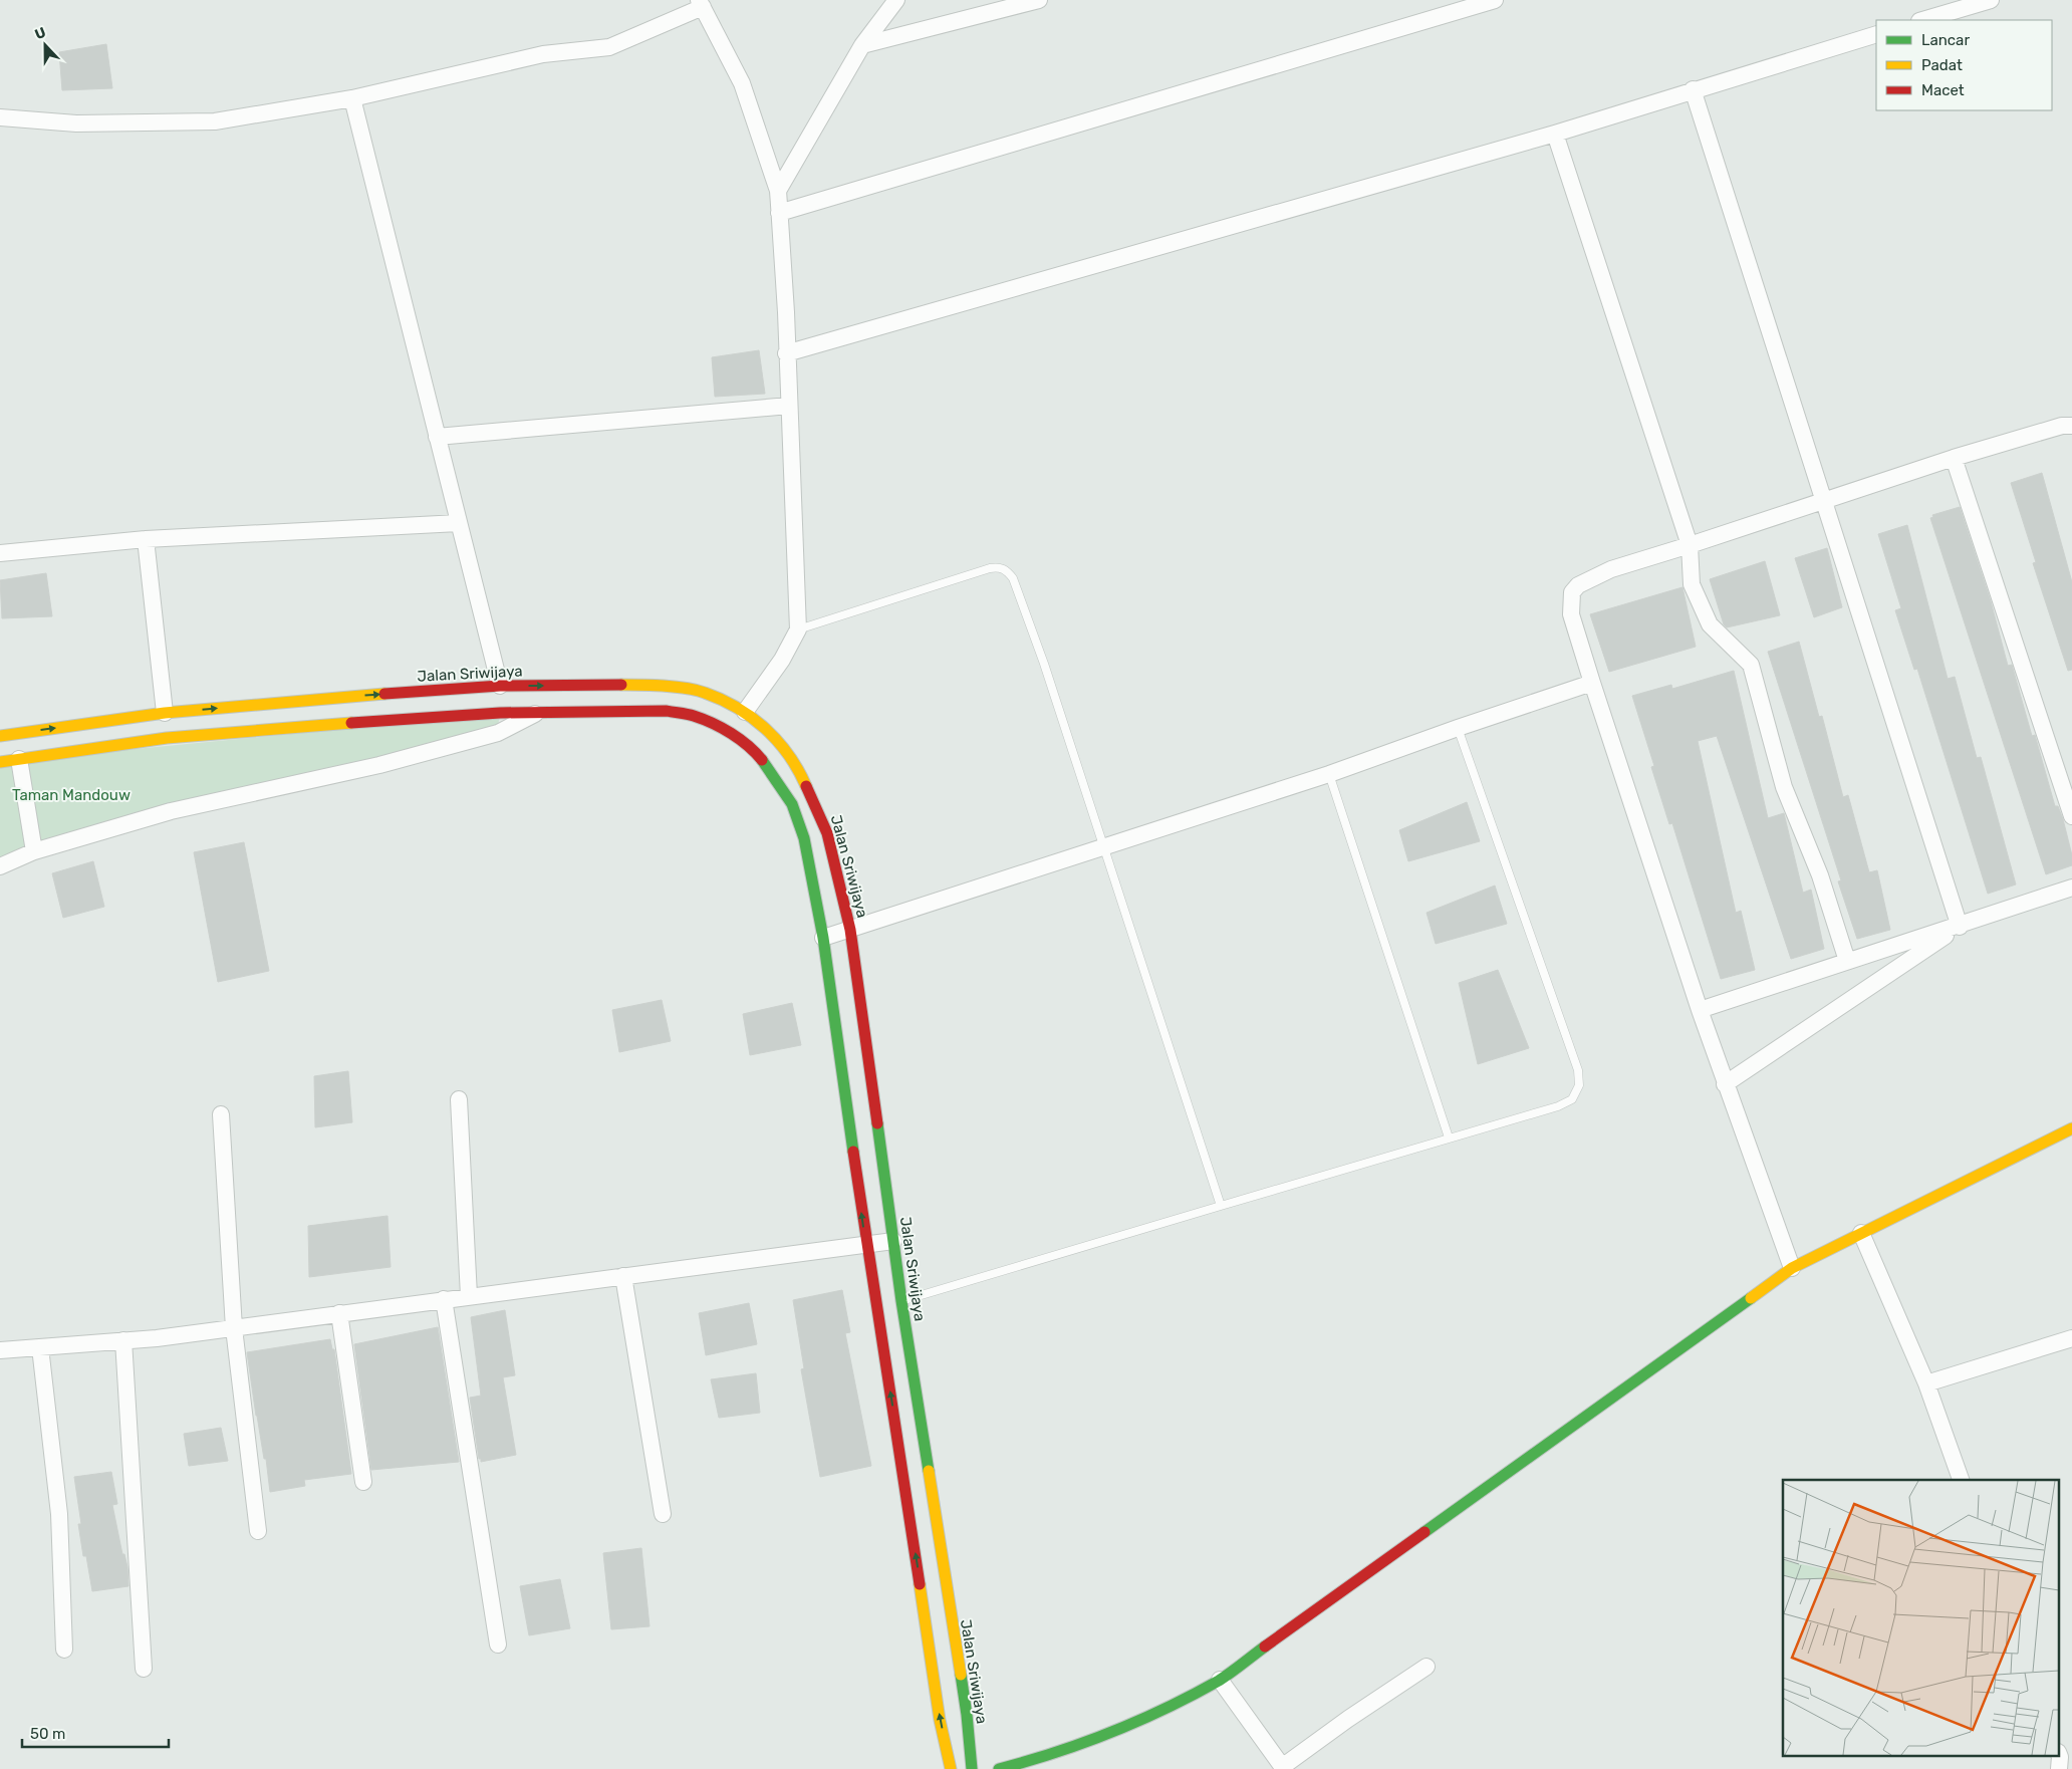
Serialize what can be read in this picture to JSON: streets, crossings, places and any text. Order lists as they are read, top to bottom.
{
  "streets": {
    "main road": ["Jalan Sriwijaya"]
  },
  "parks": ["Taman Mandouw"],
  "legend": ["Lancar", "Padat", "Macet"],
  "scale_bar": "50 m",
  "north": "top"
}
